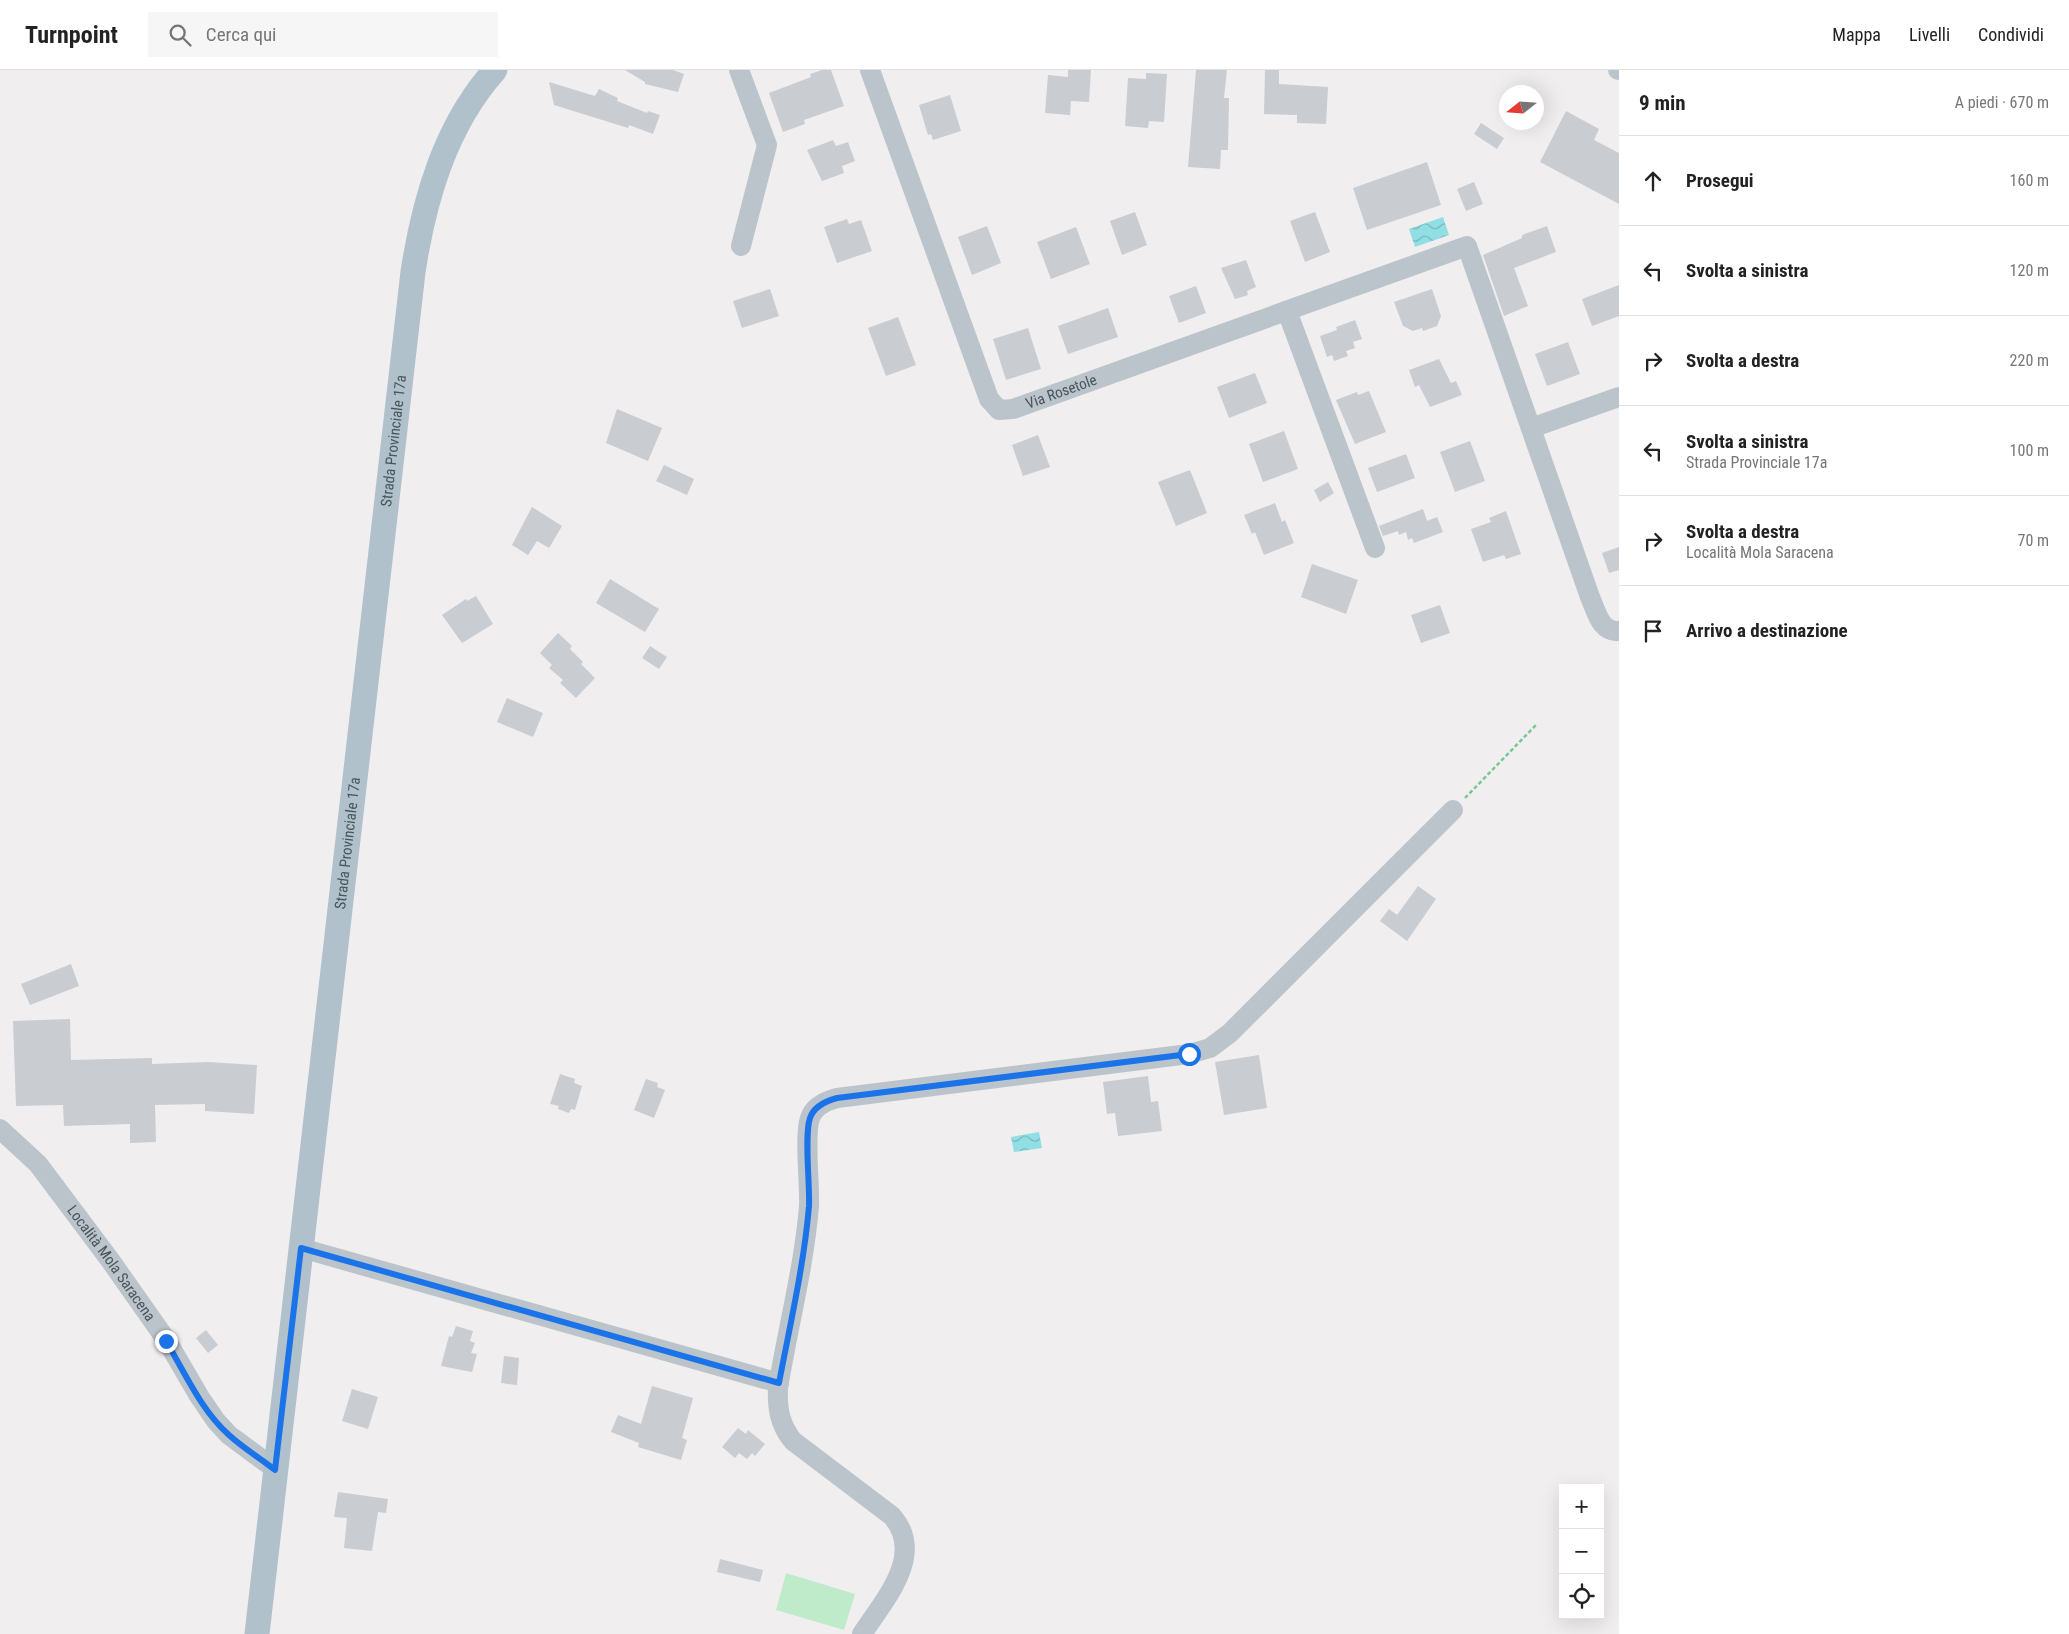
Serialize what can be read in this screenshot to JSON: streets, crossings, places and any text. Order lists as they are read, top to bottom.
{
  "streets": {
    "main road": ["Strada Provinciale 17a"],
    "street": ["Via Rosetole", "Località Mola Saracena"]
  },
  "crossings": [
    ["Strada Provinciale 17a", "Località Mola Saracena"]
  ],
  "north": "left",
  "page": {
    "header": "Turnpoint",
    "search": "Cerca qui",
    "nav": ["Mappa", "Livelli", "Condividi"],
    "heading": ["9 min", "A piedi · 670 m"],
    "list": [
      ["Prosegui", "160 m"],
      ["Svolta a sinistra", "120 m"],
      ["Svolta a destra", "220 m"],
      ["Svolta a sinistra", "Strada Provinciale 17a", "100 m"],
      ["Svolta a destra", "Località Mola Saracena", "70 m"],
      "Arrivo a destinazione"
    ],
    "map_buttons": ["+", "−"]
  }
}
